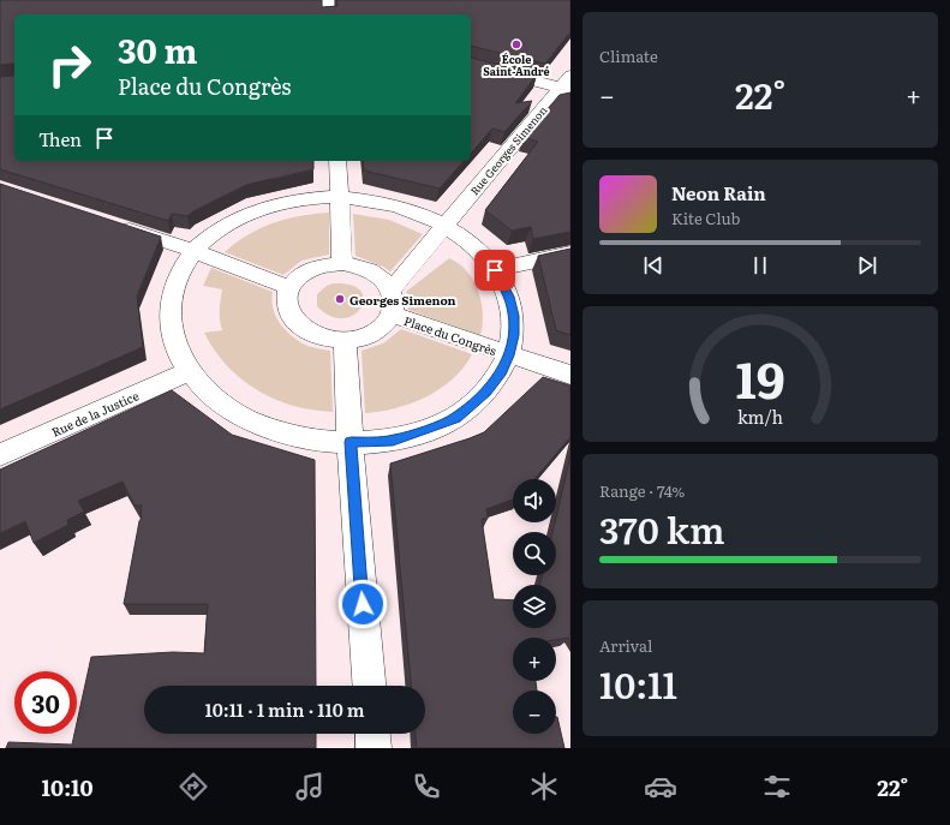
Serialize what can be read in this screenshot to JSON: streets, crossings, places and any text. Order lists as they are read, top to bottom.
{
  "streets": {
    "street": ["Rue Georges Simenon", "Place du Congrès", "Rue de la Justice"]
  },
  "crossings": [
    ["Rue Georges Simenon", "Place du Congrès"],
    ["Place du Congrès", "Rue de la Justice"]
  ],
  "places": ["École Saint-André", "Georges Simenon"],
  "page": {
    "tile": [
      "Climate",
      ["Range · 74%", "370 km"],
      ["Arrival", "10:11"]
    ],
    "turn": ["30 m", "Place du Congrès"],
    "heat": ["−", "22°", "+"],
    "then": "Then",
    "song": ["Neon Rain", "Kite Club"],
    "map_buttons": ["+", "−"],
    "limit": "30",
    "trip": "10:11 · 1 min · 110 m",
    "tabs": ["10:10", "22°"],
    "gauge": ["19", "km/h"]
  }
}
